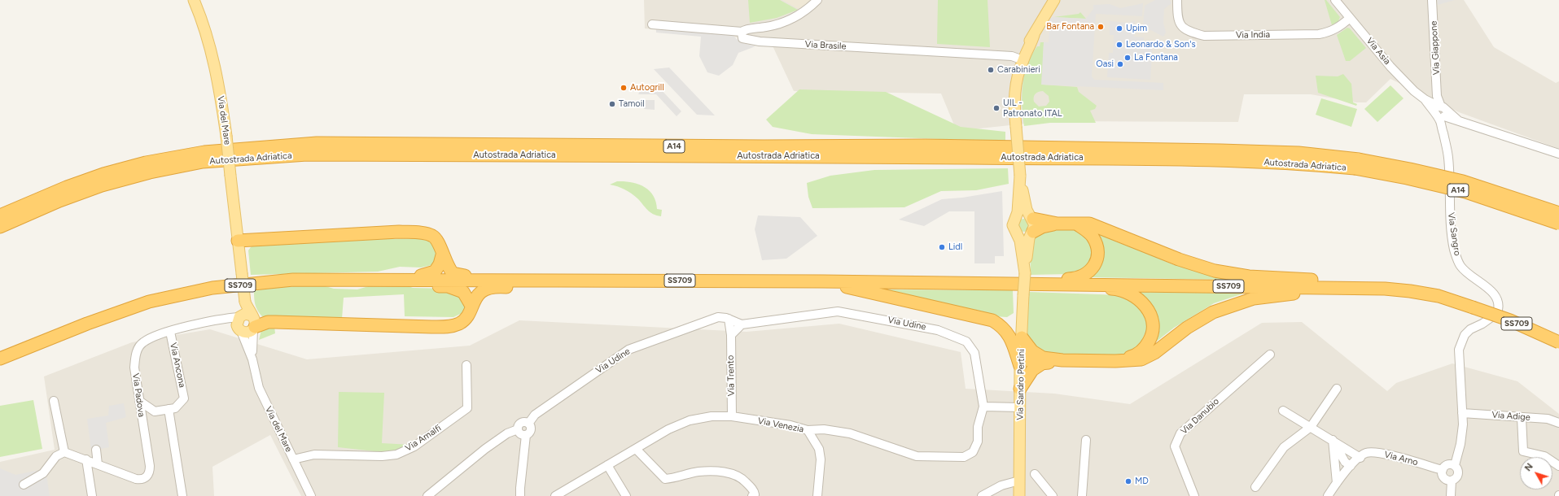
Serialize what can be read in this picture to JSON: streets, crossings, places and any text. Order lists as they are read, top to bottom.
{
  "streets": {
    "highway": ["A14", "Autostrada Adriatica", "SS709"],
    "main road": ["Via del Mare", "Via Sandro Pertini"],
    "street": [
      "Via India",
      "Via Brasile",
      "Via Giappone",
      "Via Asia",
      "Via Sangro",
      "Via Udine",
      "Via Ancona",
      "Via Trento",
      "Via Padova",
      "Via Danubio",
      "Via Adige",
      "Via Venezia",
      "Via Amalfi",
      "Via Arno"
    ]
  },
  "crossings": [
    ["Via India", "Via Asia"],
    ["Via Brasile", "Via Sandro Pertini"],
    ["Via Giappone", "Via Asia"],
    ["Via Giappone", "Via Sangro"],
    ["Via Asia", "Via Sangro"],
    ["Via del Mare", "Via Padova"],
    ["Via del Mare", "Via Amalfi"],
    ["Via Sangro", "Via Adige"],
    ["Via Sangro", "Via Arno"],
    ["Via Udine", "Via Venezia"],
    ["Via Ancona", "Via Padova"],
    ["Via Trento", "Via Venezia"]
  ],
  "places": [
    "Bar Fontana",
    "Upim",
    "Leonardo & Son's",
    "La Fontana",
    "Oasi",
    "Carabinieri",
    "Autogrill",
    "Tamoil",
    "UIL - Patronato ITAL",
    "Lidl",
    "MD"
  ],
  "north": "top left"
}
